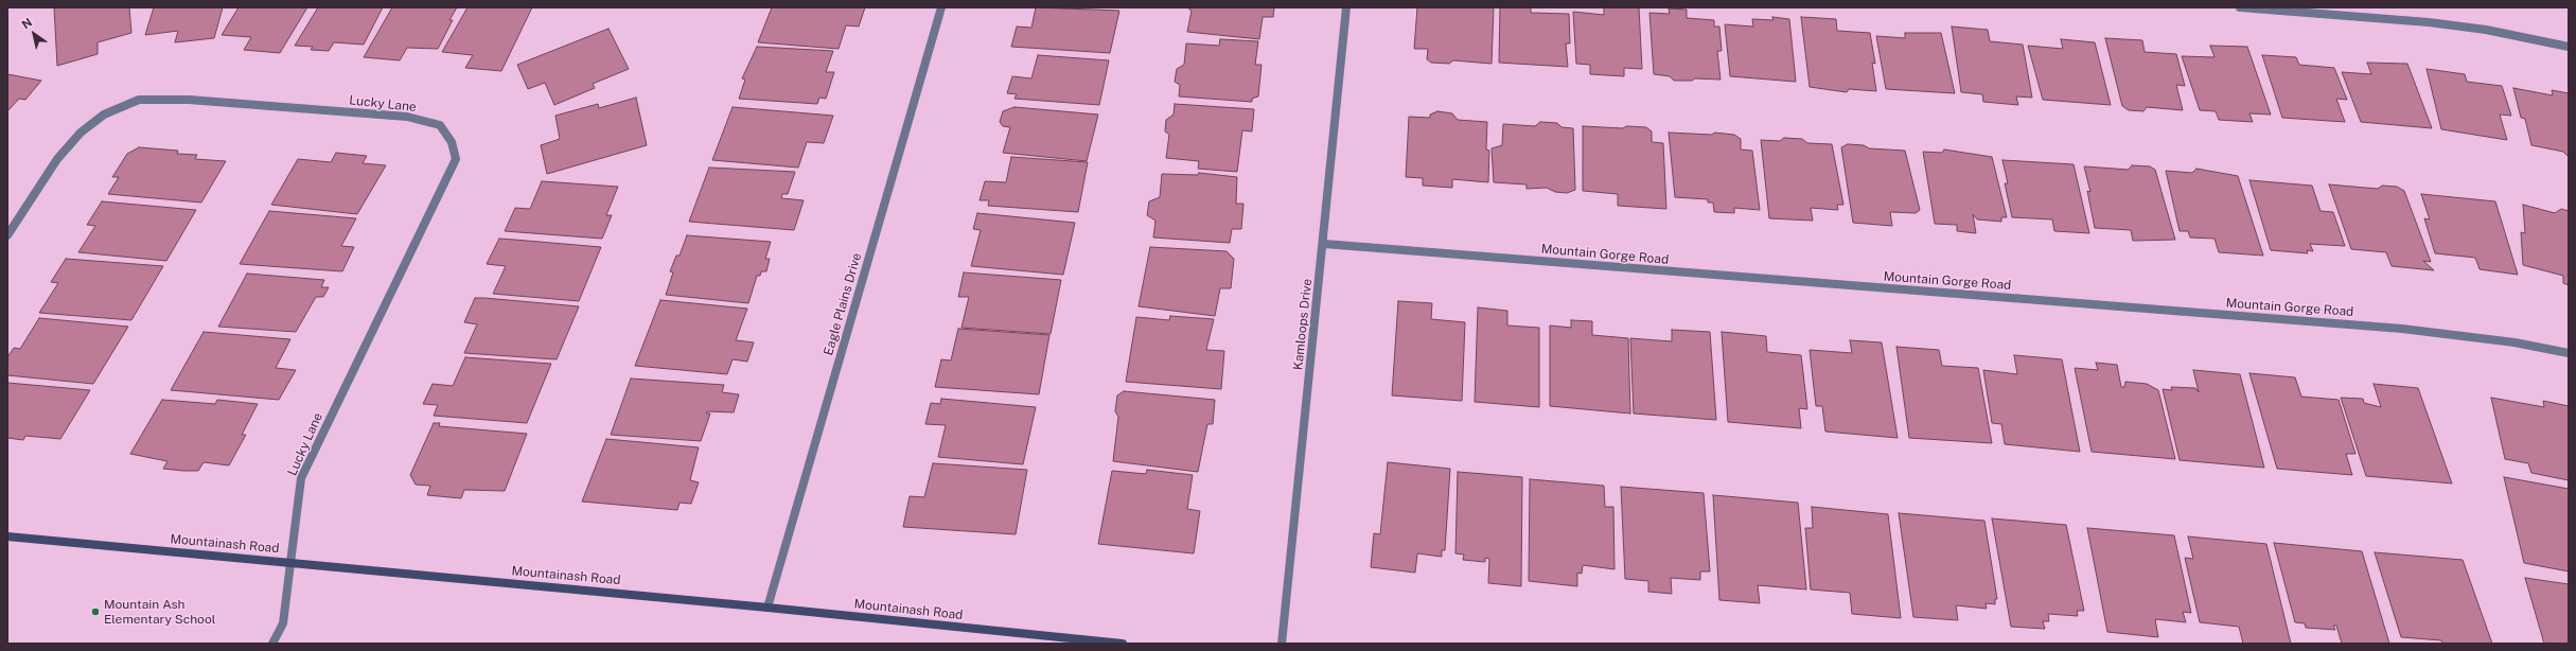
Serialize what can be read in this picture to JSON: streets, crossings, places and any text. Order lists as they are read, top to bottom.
{
  "streets": {
    "street": [
      "Lucky Lane",
      "Mountain Gorge Road",
      "Eagle Plains Drive",
      "Kamloops Drive",
      "Mountainash Road"
    ]
  },
  "crossings": [
    ["Lucky Lane", "Mountainash Road"],
    ["Mountain Gorge Road", "Kamloops Drive"],
    ["Eagle Plains Drive", "Mountainash Road"]
  ],
  "places": ["Mountain Ash Elementary School"],
  "north": "top left"
}
